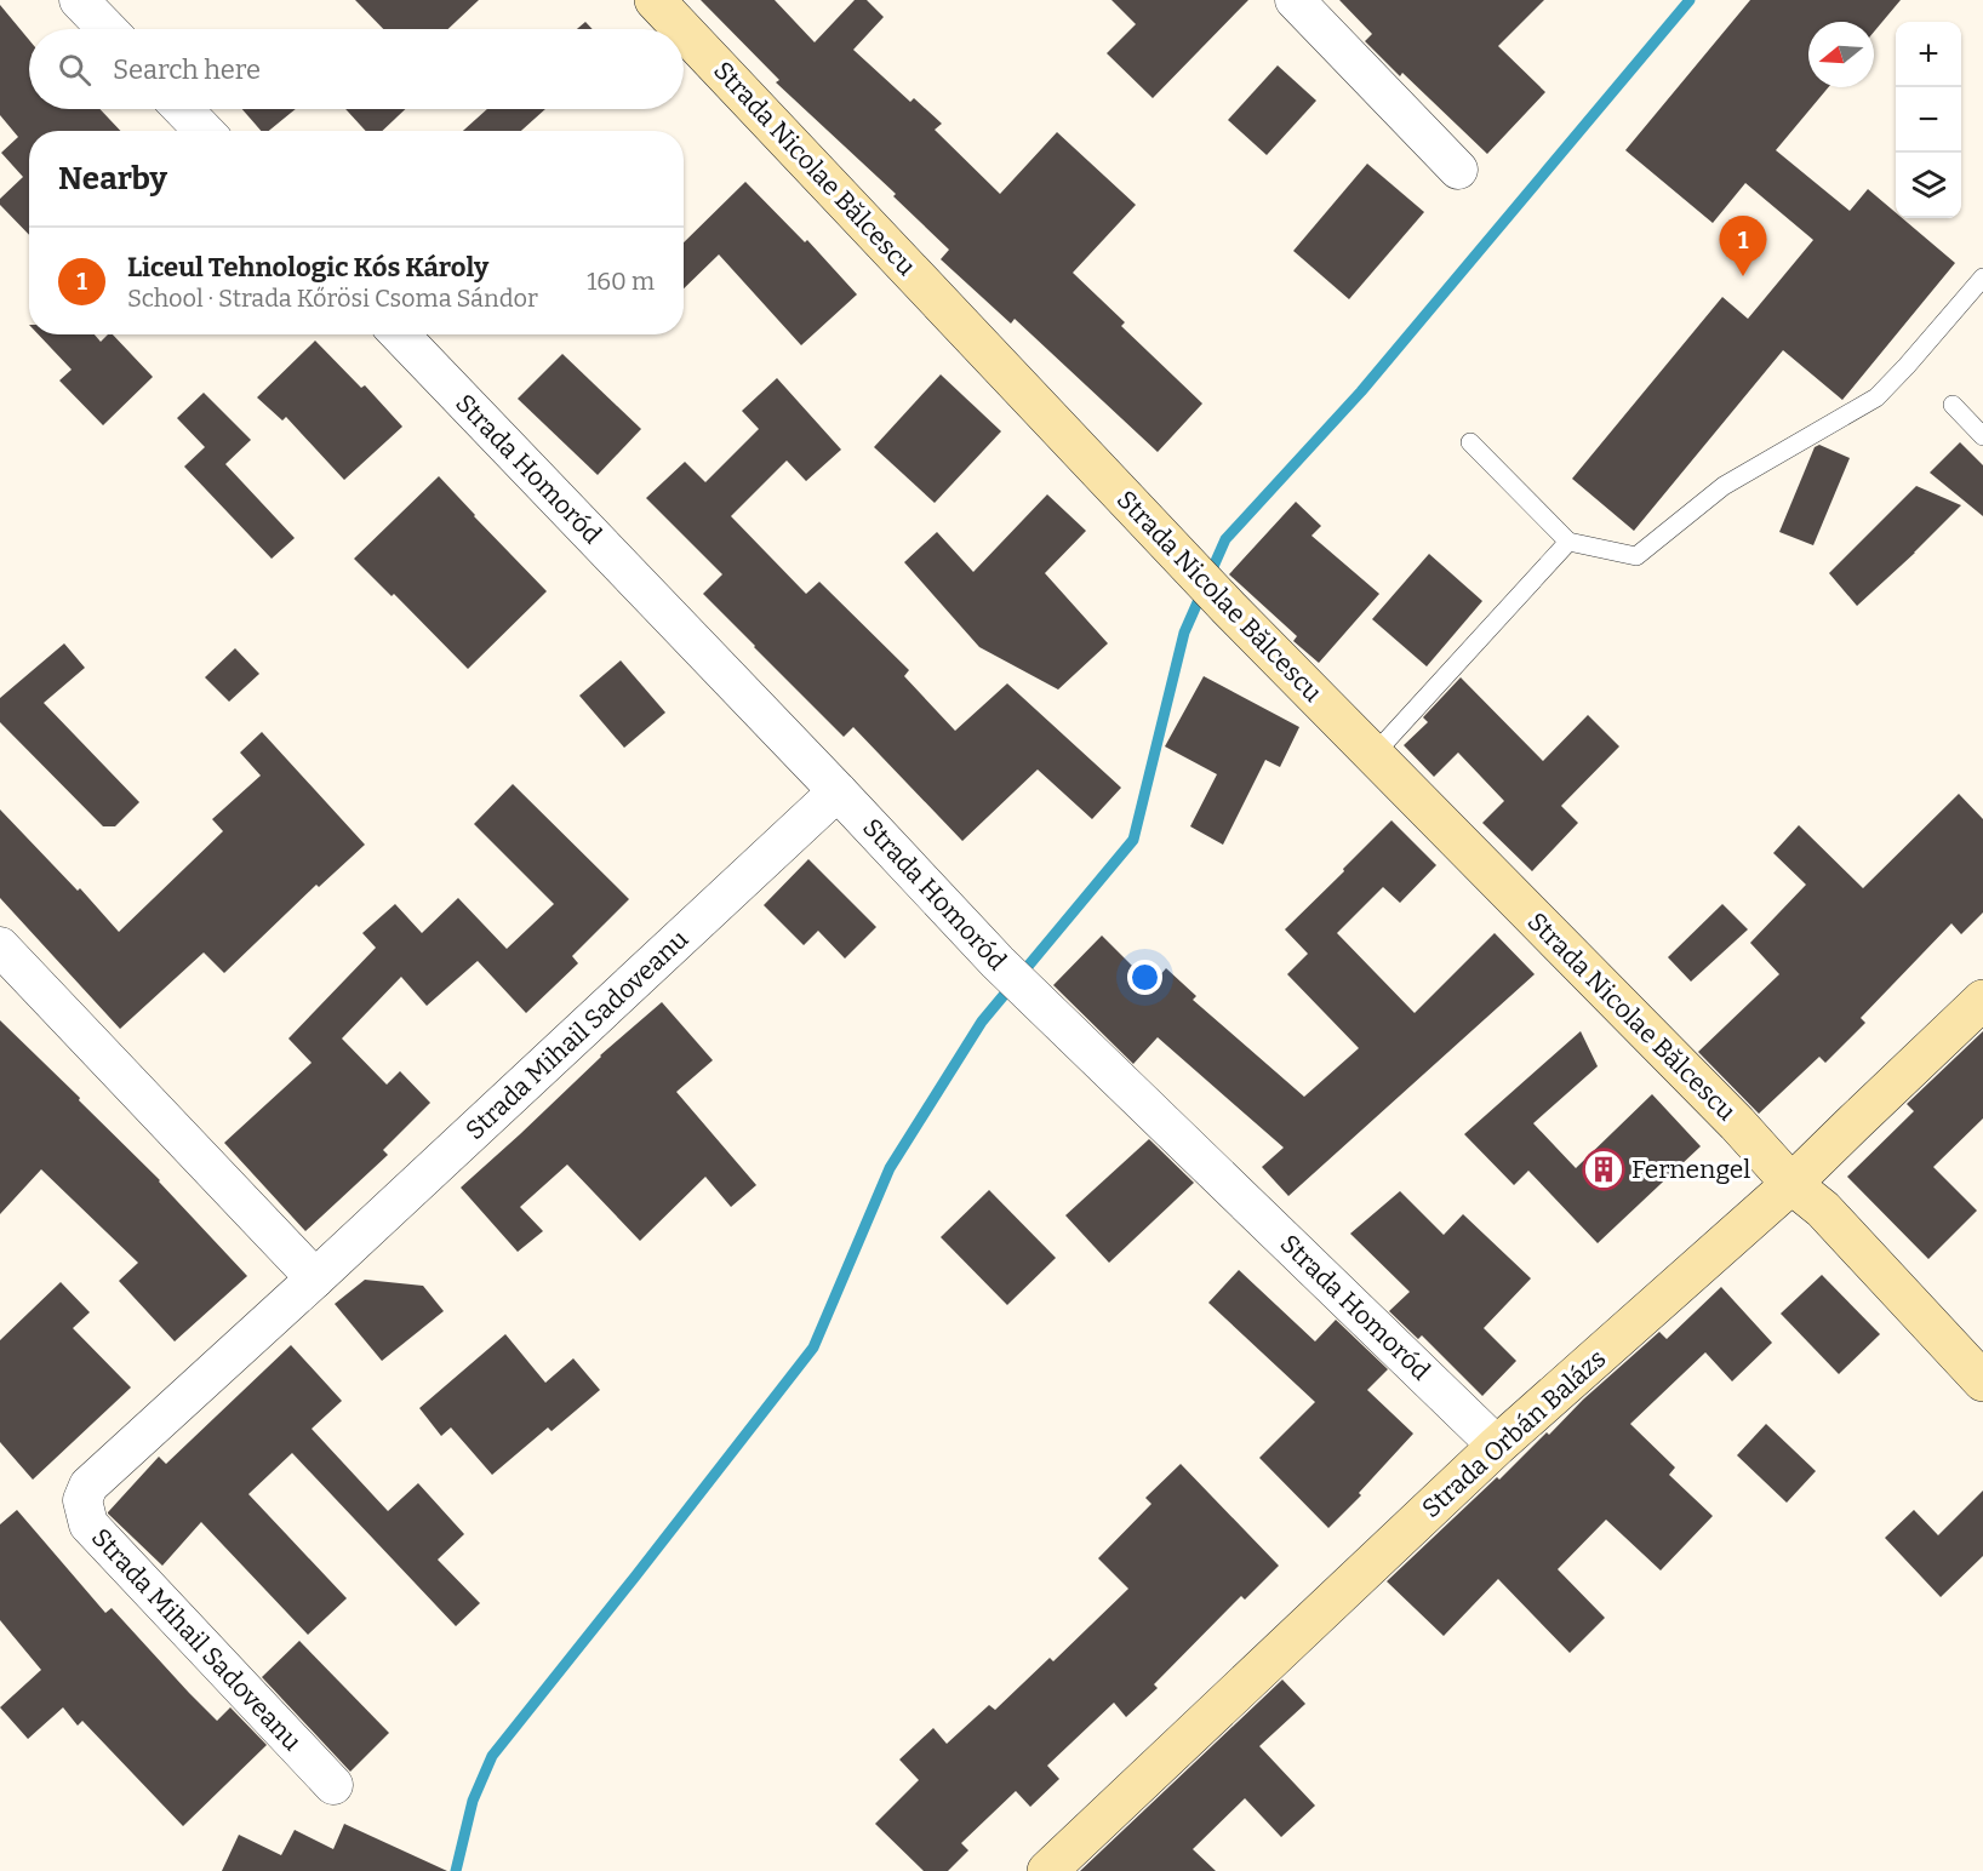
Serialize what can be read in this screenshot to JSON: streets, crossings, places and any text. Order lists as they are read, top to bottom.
{
  "streets": {
    "main road": ["Strada Nicolae Bălcescu", "Strada Orbán Balázs"],
    "street": ["Strada Homoród", "Strada Mihail Sadoveanu"]
  },
  "crossings": [
    ["Strada Nicolae Bălcescu", "Strada Orbán Balázs"],
    ["Strada Homoród", "Strada Mihail Sadoveanu"],
    ["Strada Homoród", "Strada Orbán Balázs"]
  ],
  "places": {
    "building": ["Fernengel"]
  },
  "north": "left",
  "page": {
    "map_buttons": ["+", "−"],
    "search": "Search here",
    "heading": "Nearby",
    "pins": "1",
    "list": [
      {
        "mark": "1",
        "name": "Liceul Tehnologic Kós Károly",
        "note": "School · Strada Kőrösi Csoma Sándor",
        "value": "160 m"
      }
    ]
  }
}
